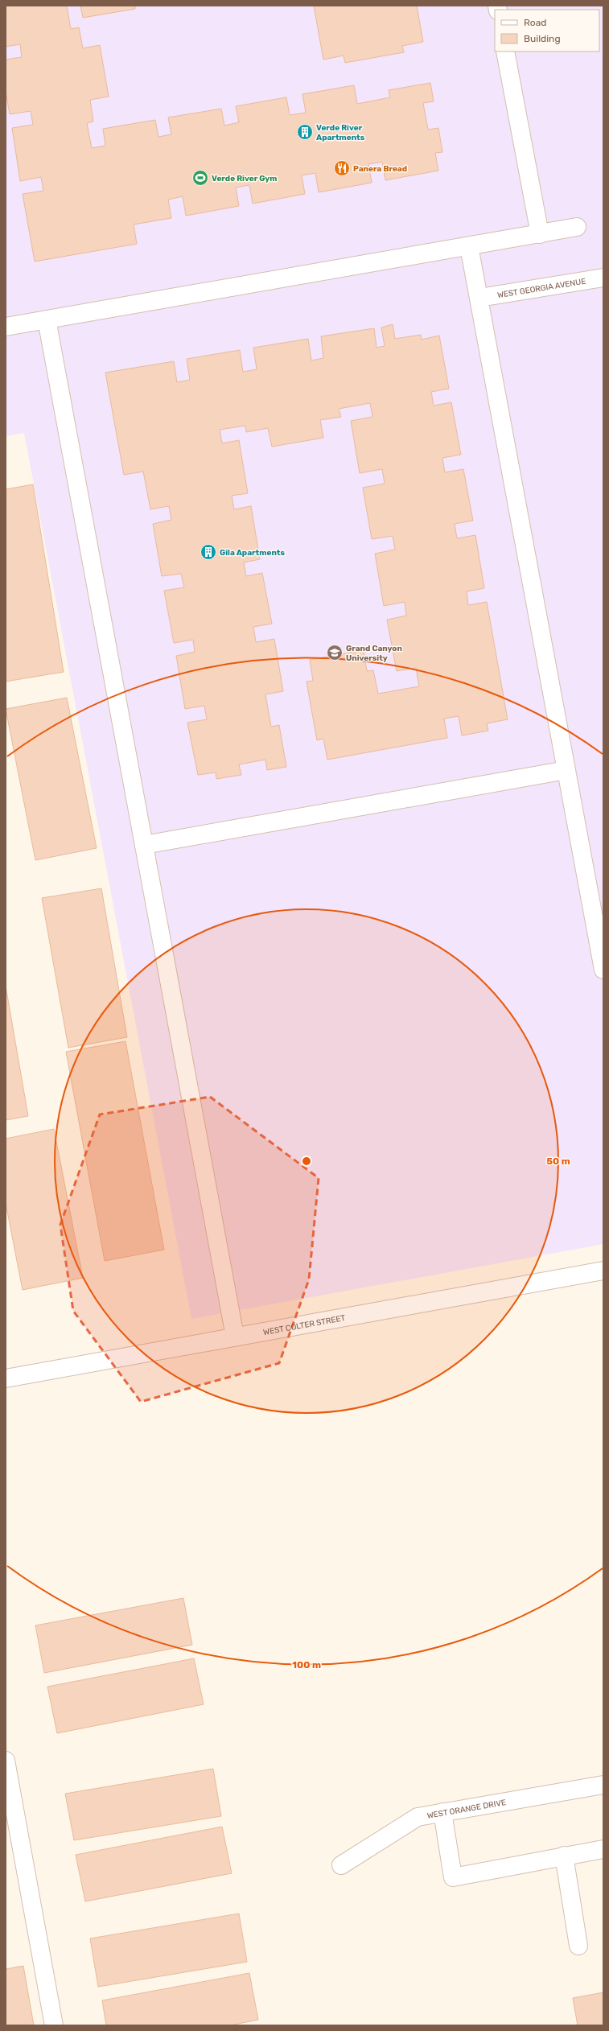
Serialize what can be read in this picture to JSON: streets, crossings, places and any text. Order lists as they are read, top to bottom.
{
  "streets": {
    "street": ["WEST GEORGIA AVENUE", "WEST COLTER STREET", "WEST ORANGE DRIVE"]
  },
  "places": {
    "building": ["Verde River Apartments", "Gila Apartments"],
    "restaurant": ["Panera Bread"],
    "sports": ["Verde River Gym"],
    "school or university": ["Grand Canyon University"]
  },
  "legend": ["Road", "Building"],
  "rings": ["50 m", "100 m"]
}
